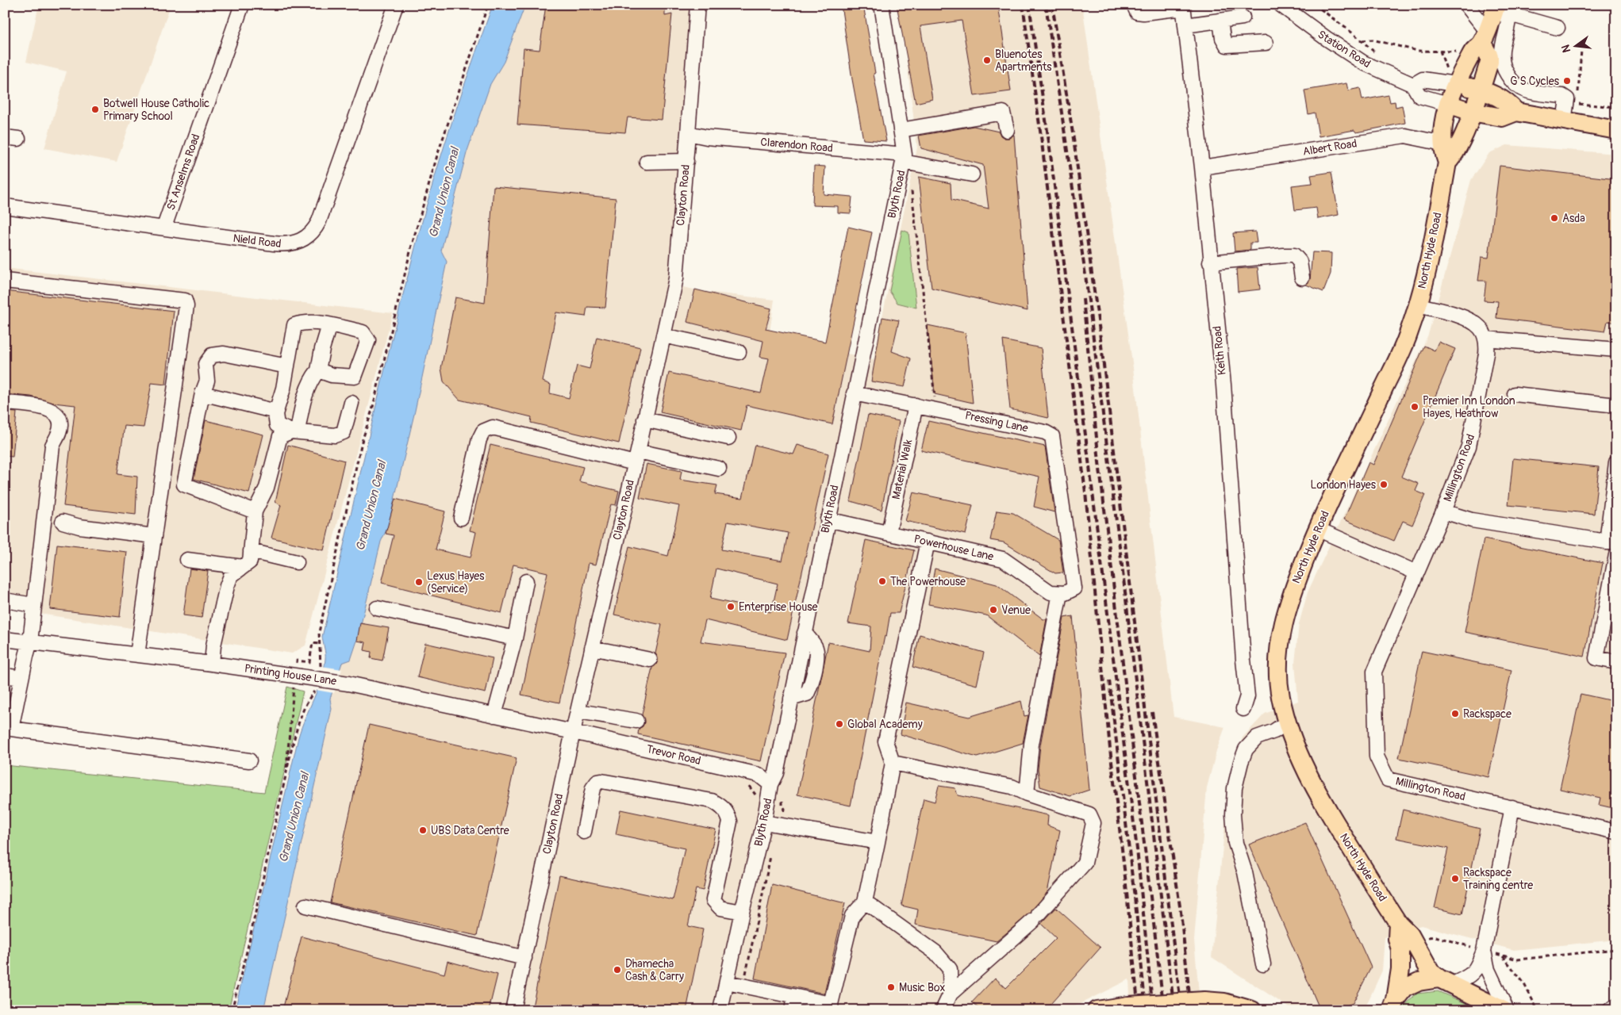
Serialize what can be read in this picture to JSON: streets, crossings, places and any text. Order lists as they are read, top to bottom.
{
  "streets": {
    "main road": ["Station Road", "North Hyde Road"],
    "street": [
      "Clarendon Road",
      "Albert Road",
      "St Anselms Road",
      "Blyth Road",
      "Clayton Road",
      "Nield Road",
      "Keith Road",
      "Pressing Lane",
      "Millington Road",
      "Material Walk",
      "Powerhouse Lane",
      "Printing House Lane",
      "Trevor Road"
    ]
  },
  "crossings": [
    ["Station Road", "North Hyde Road"],
    ["Clarendon Road", "Blyth Road"],
    ["Clarendon Road", "Clayton Road"],
    ["Albert Road", "North Hyde Road"],
    ["Albert Road", "Keith Road"],
    ["St Anselms Road", "Nield Road"],
    ["Blyth Road", "Pressing Lane"],
    ["Blyth Road", "Powerhouse Lane"],
    ["Blyth Road", "Trevor Road"],
    ["Clayton Road", "Printing House Lane"],
    ["Clayton Road", "Trevor Road"],
    ["Pressing Lane", "Material Walk"],
    ["Pressing Lane", "Powerhouse Lane"],
    ["Material Walk", "Powerhouse Lane"],
    ["Printing House Lane", "Trevor Road"]
  ],
  "water": ["Grand Union Canal"],
  "places": [
    "Bluenotes Apartments",
    "G S Cycles",
    "Botwell House Catholic Primary School",
    "Asda",
    "Premier Inn London Hayes, Heathrow",
    "London Hayes",
    "The Powerhouse",
    "Lexus Hayes (Service)",
    "Enterprise House",
    "Venue",
    "Rackspace",
    "Global Academy",
    "UBS Data Centre",
    "Rackspace Training centre",
    "Dhamecha Cash & Carry",
    "Music Box"
  ],
  "north": "left"
}
